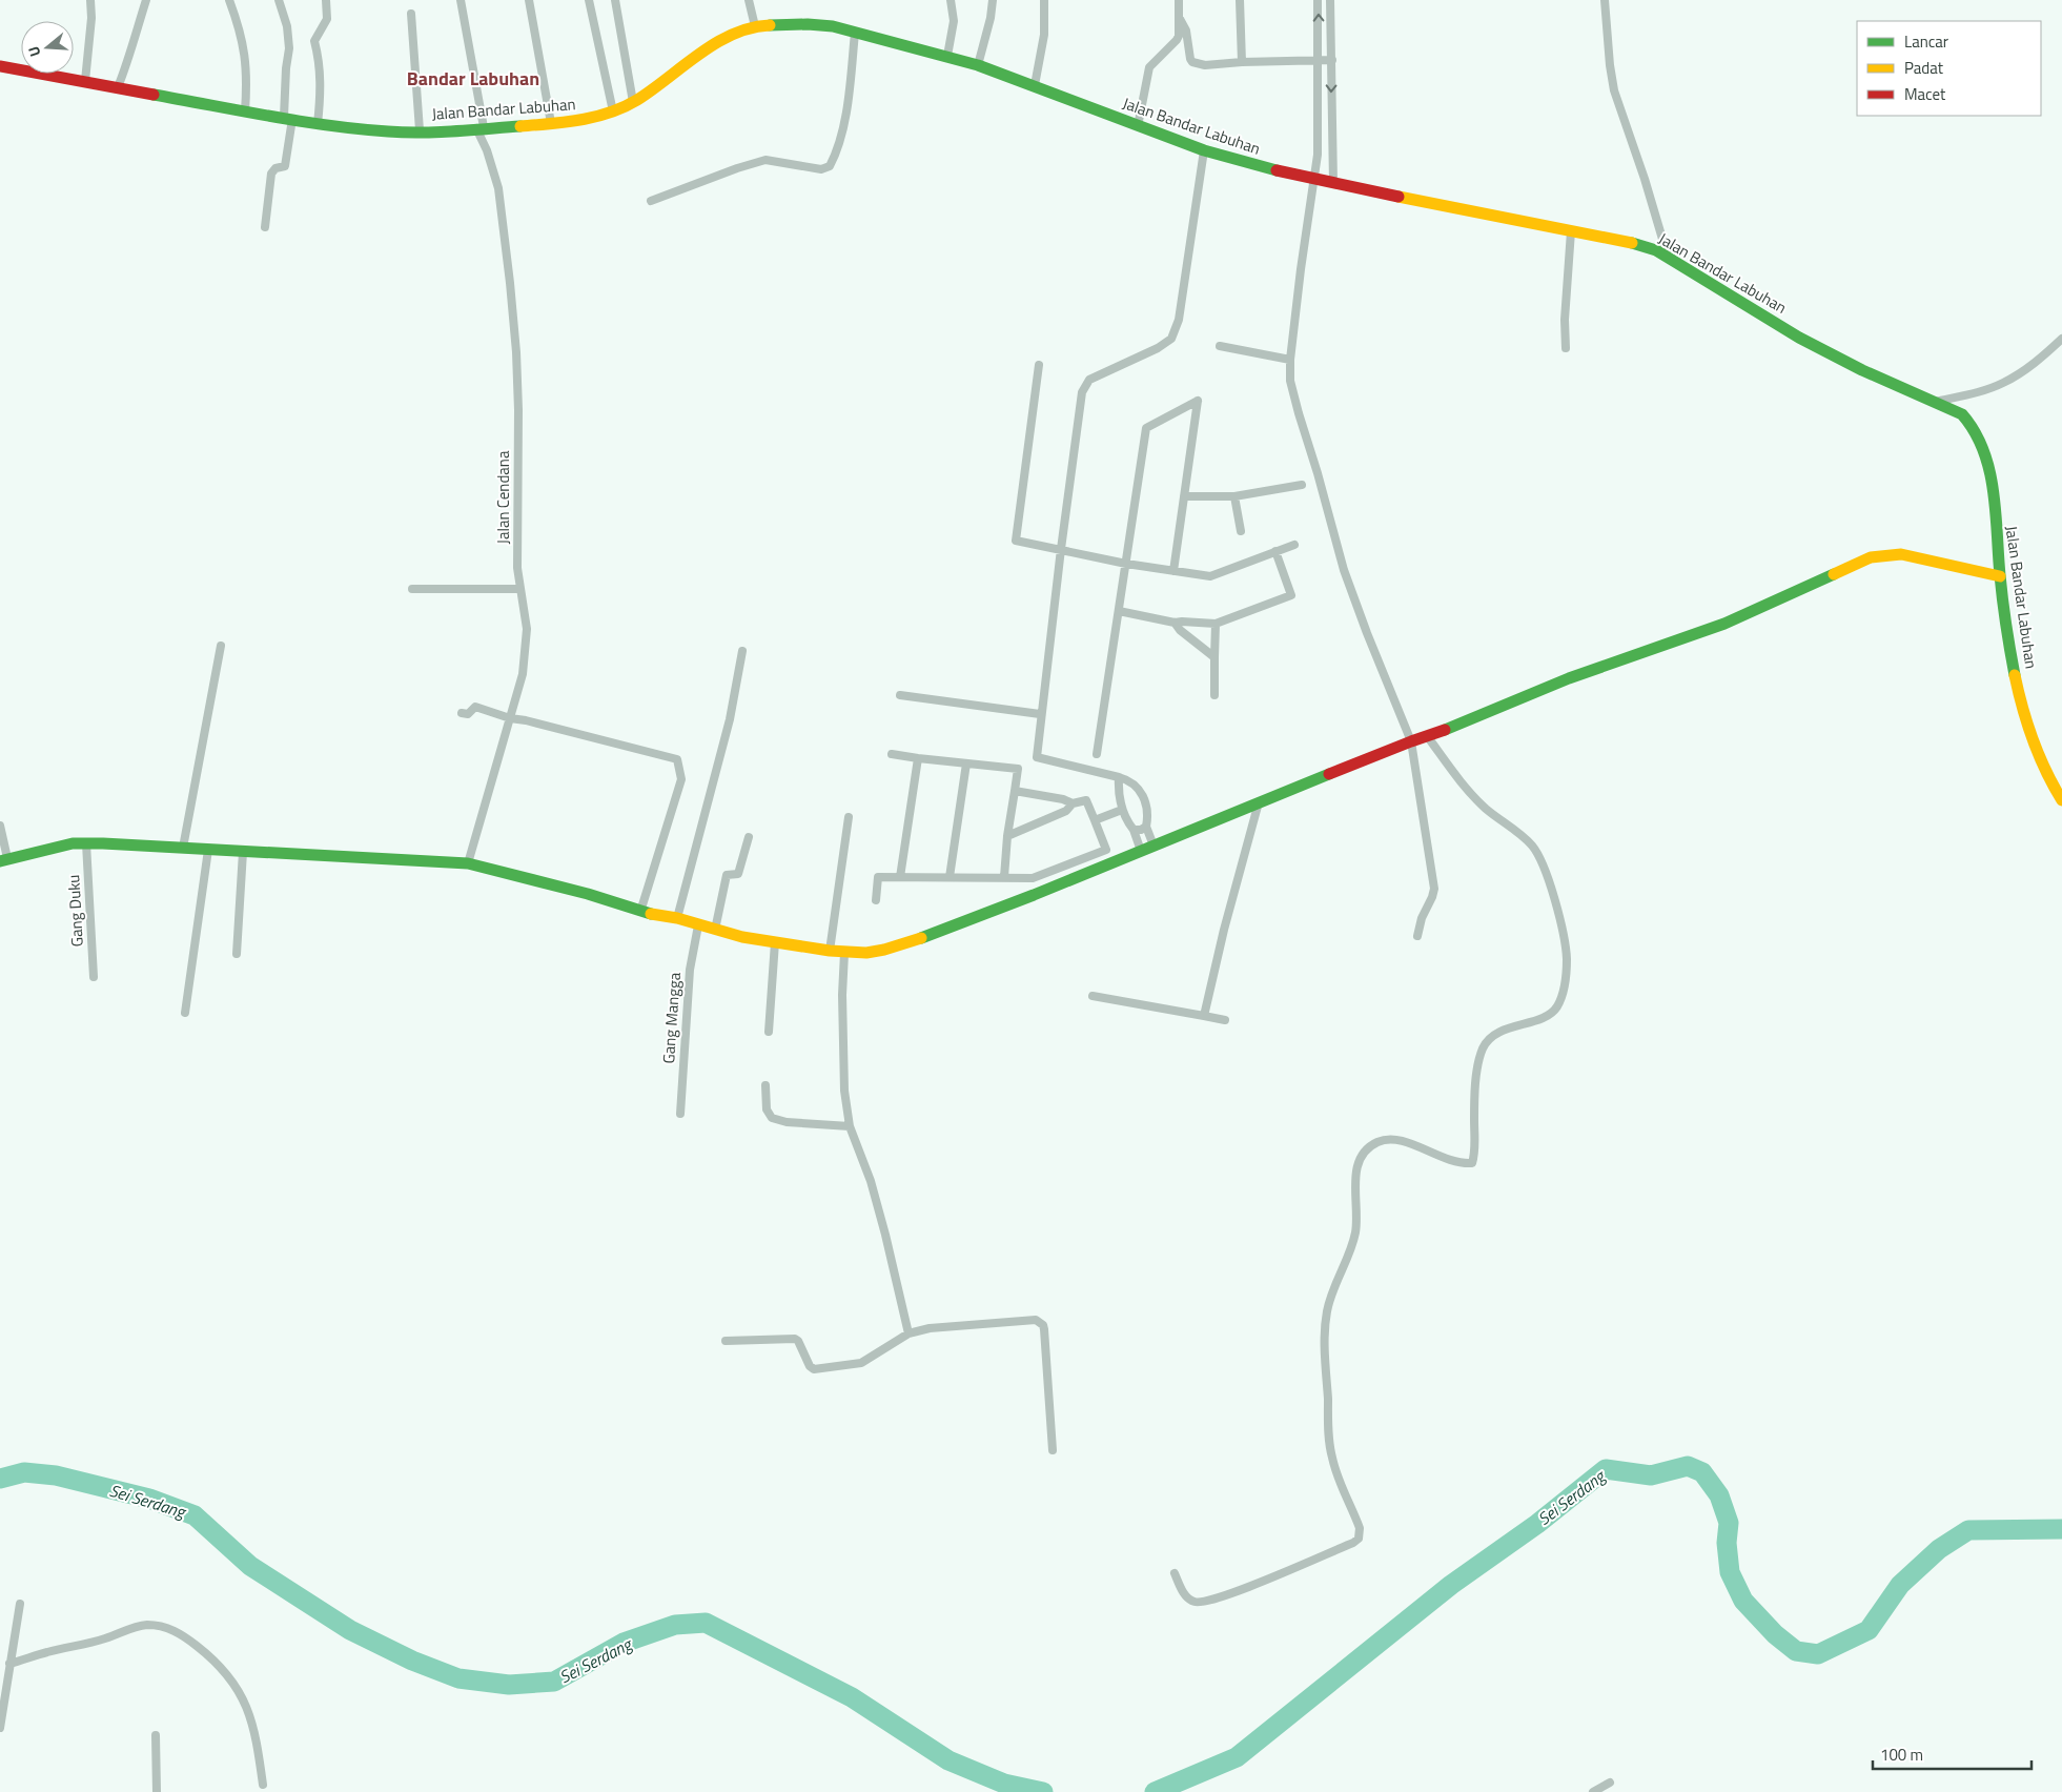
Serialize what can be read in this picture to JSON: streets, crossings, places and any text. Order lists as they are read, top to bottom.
{
  "streets": {
    "main road": ["Jalan Bandar Labuhan"],
    "street": ["Jalan Cendana", "Gang Duku", "Gang Mangga"]
  },
  "crossings": [
    ["Jalan Bandar Labuhan", "Jalan Cendana"]
  ],
  "districts": ["Bandar Labuhan"],
  "water": ["Sei Serdang"],
  "legend": ["Lancar", "Padat", "Macet"],
  "scale_bar": "100 m",
  "north": "left"
}
